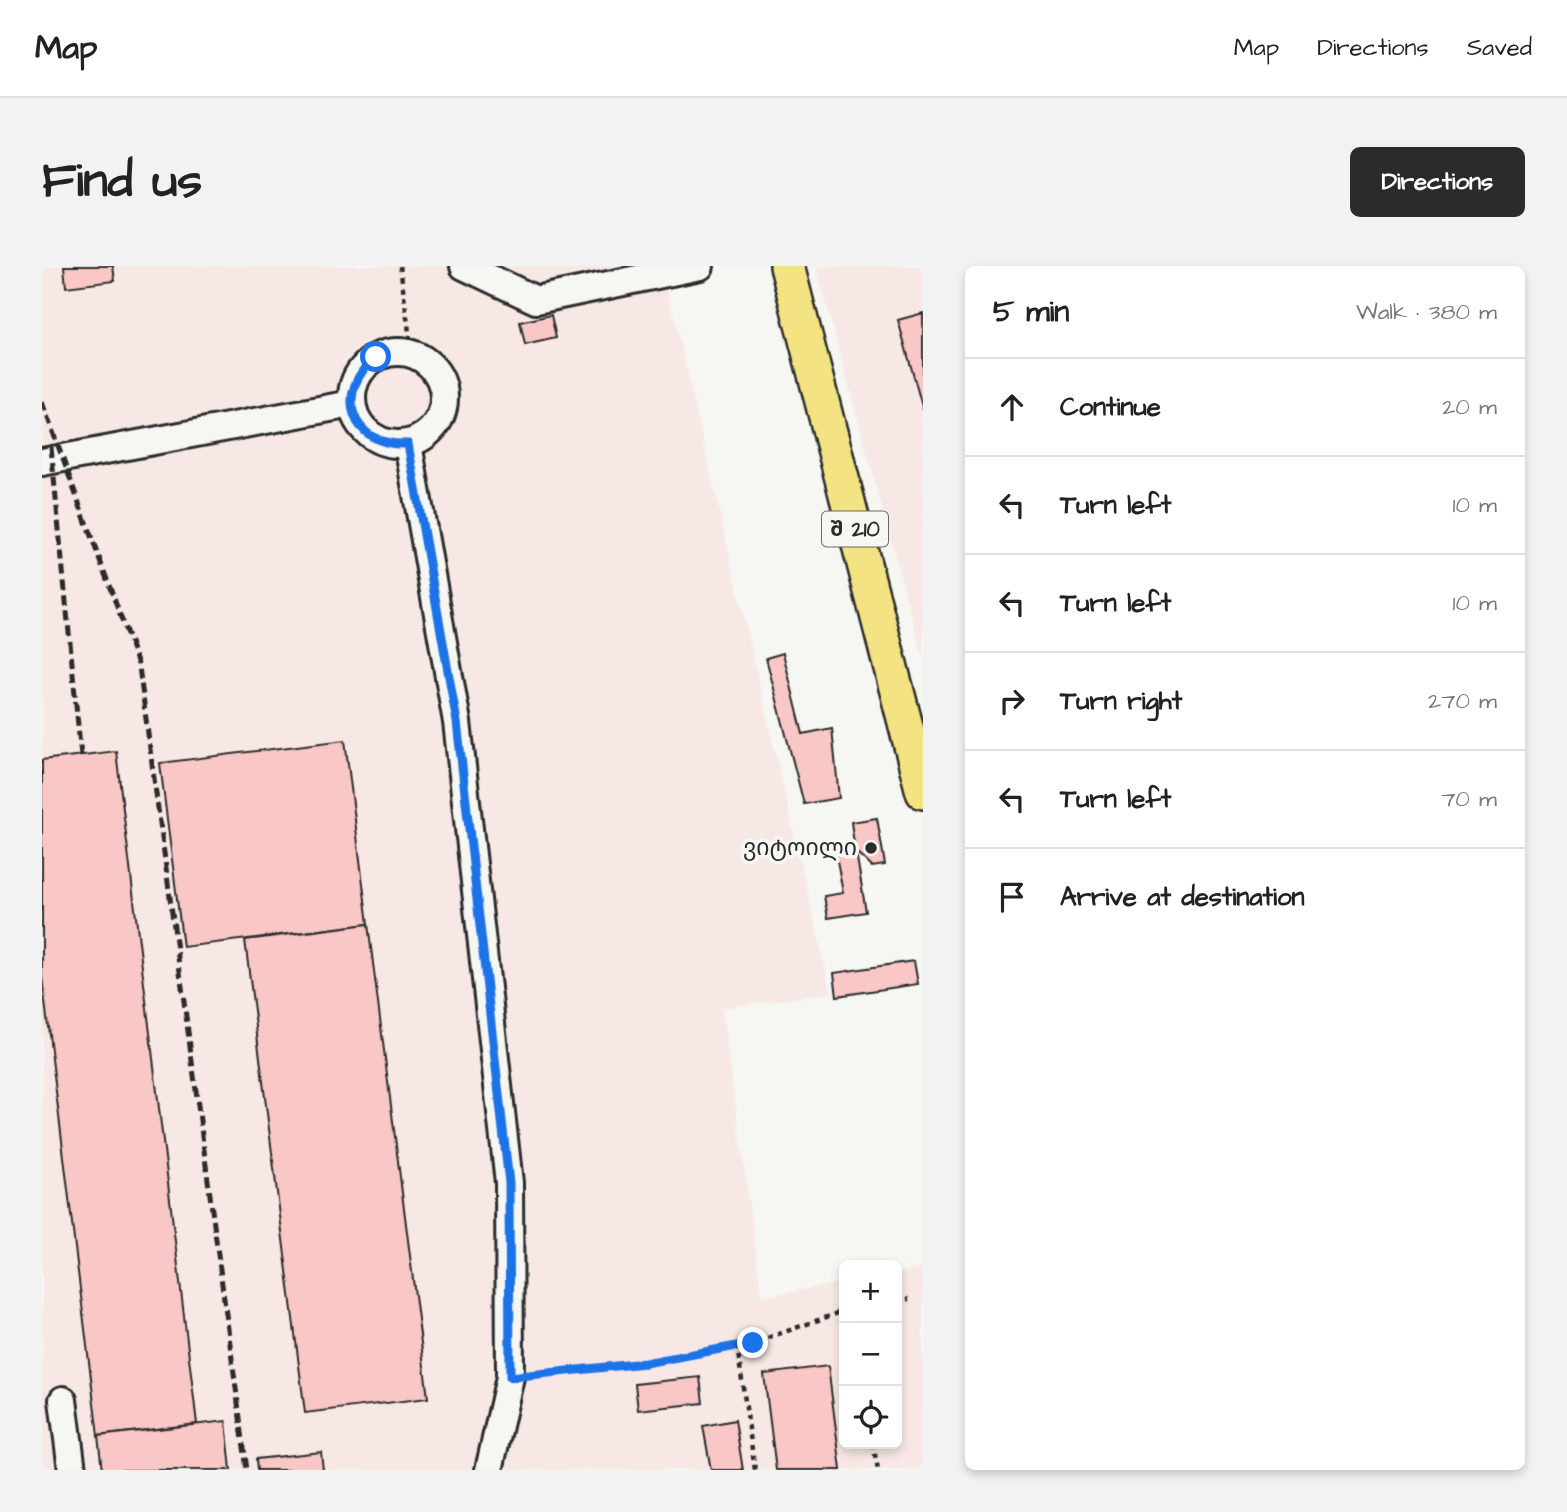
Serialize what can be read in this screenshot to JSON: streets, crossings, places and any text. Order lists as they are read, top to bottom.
{
  "streets": {
    "main road": ["შ 210"]
  },
  "places": ["ვიტოილი"],
  "page": {
    "header": "Map",
    "nav": ["Map", "Directions", "Saved"],
    "buttons": "Directions",
    "title": "Find us",
    "heading": ["5 min", "Walk · 380 m"],
    "list": [
      ["Continue", "20 m"],
      ["Turn left", "10 m"],
      ["Turn left", "10 m"],
      ["Turn right", "270 m"],
      ["Turn left", "70 m"],
      "Arrive at destination"
    ],
    "map_buttons": ["+", "−"]
  }
}
